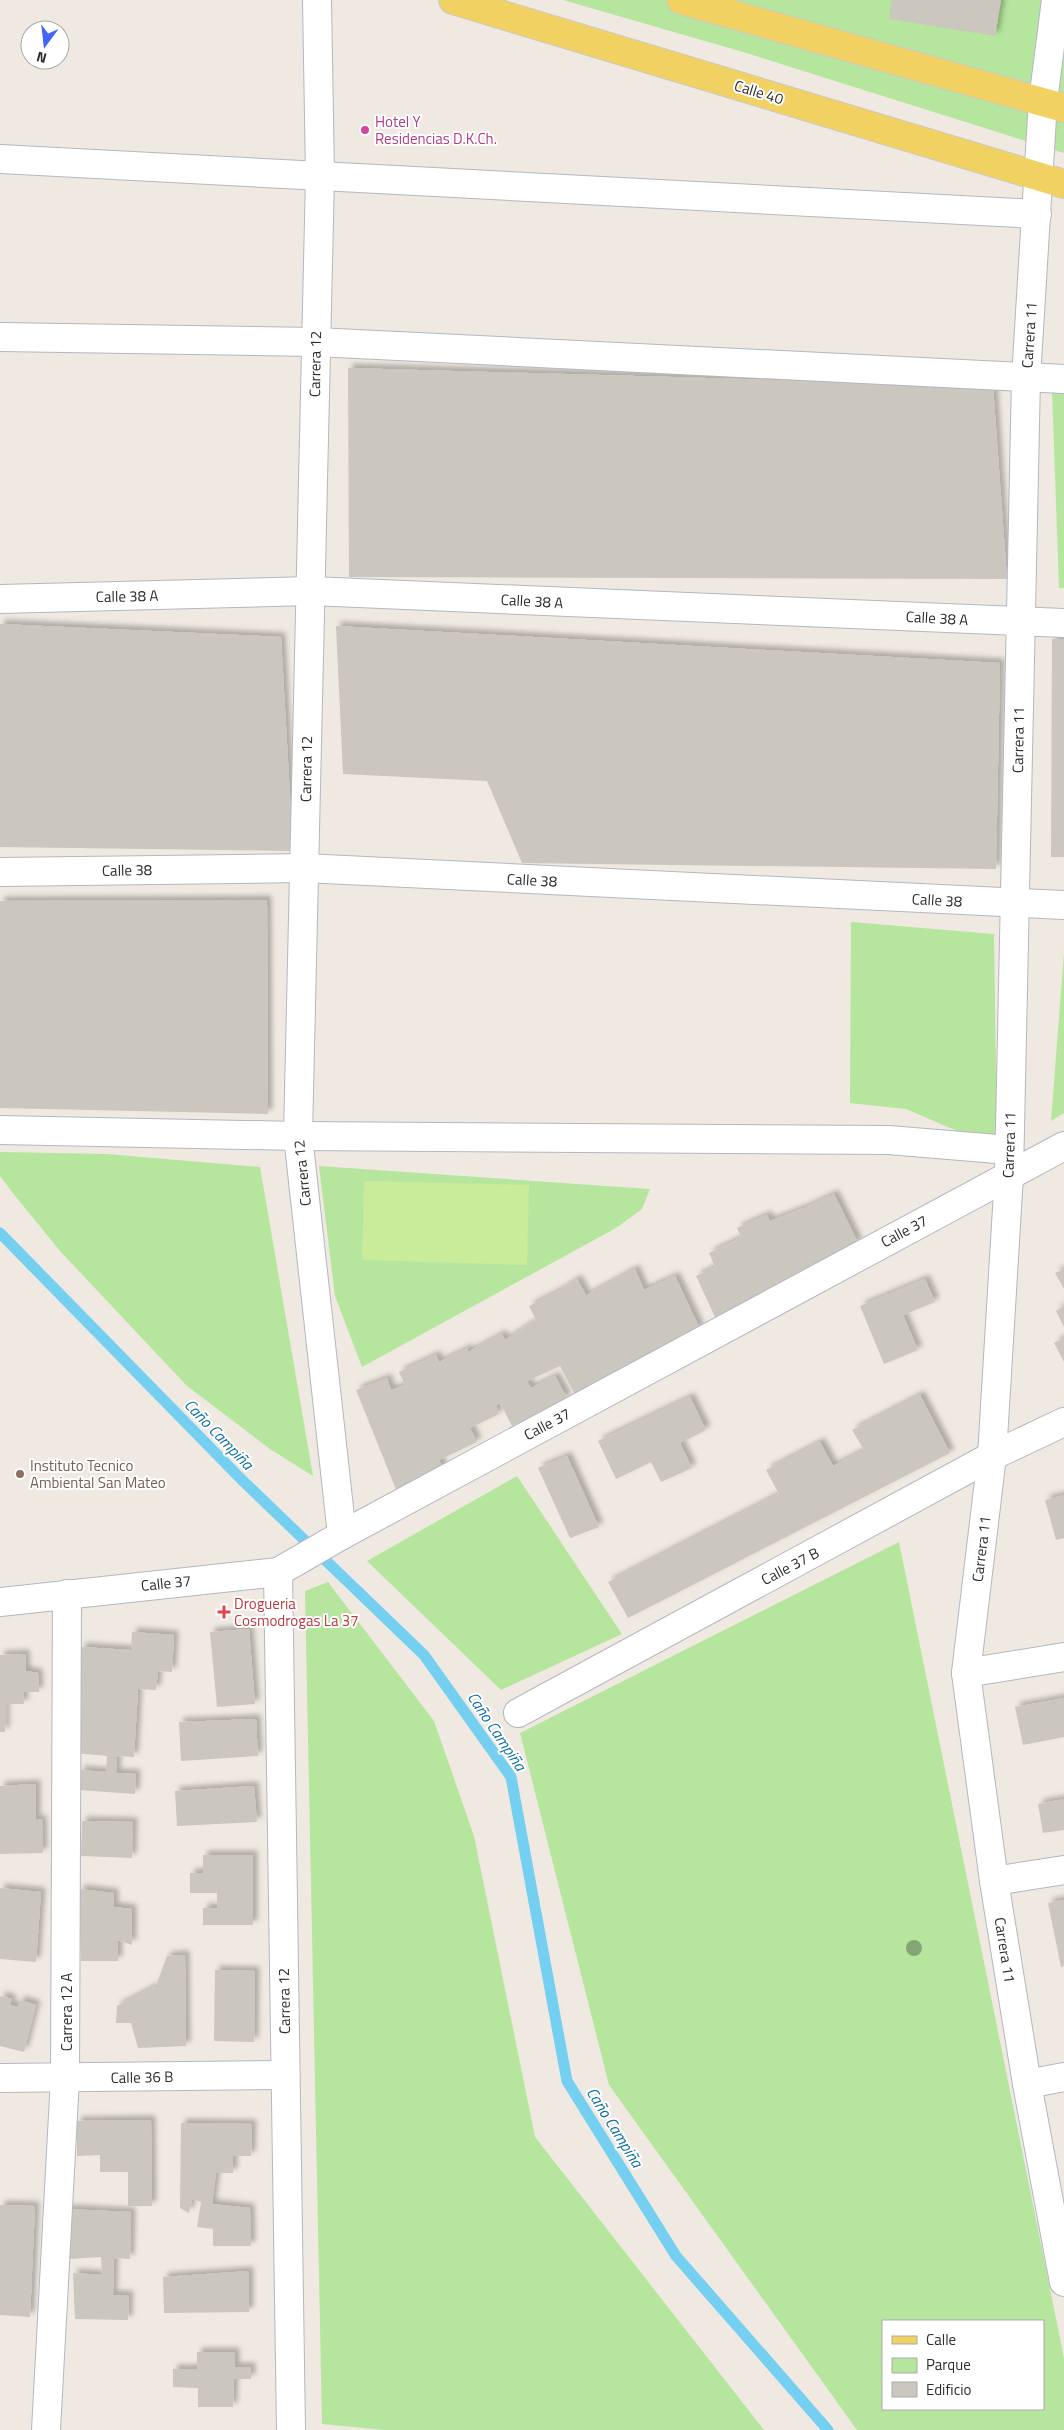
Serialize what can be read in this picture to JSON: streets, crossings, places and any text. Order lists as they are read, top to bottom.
{
  "streets": {
    "main road": ["Calle 40"],
    "street": [
      "Carrera 11",
      "Carrera 12",
      "Calle 38 A",
      "Calle 38",
      "Calle 37",
      "Calle 37 B",
      "Carrera 12 A",
      "Calle 36 B"
    ]
  },
  "crossings": [
    ["Calle 40", "Carrera 11"],
    ["Carrera 11", "Calle 38 A"],
    ["Carrera 11", "Calle 38"],
    ["Carrera 11", "Calle 37"],
    ["Carrera 11", "Calle 37 B"],
    ["Carrera 12", "Calle 38 A"],
    ["Carrera 12", "Calle 38"],
    ["Carrera 12", "Calle 37"],
    ["Carrera 12", "Calle 36 B"],
    ["Calle 37", "Carrera 12 A"],
    ["Carrera 12 A", "Calle 36 B"]
  ],
  "water": ["Caño Campiña"],
  "places": {
    "other": ["Hotel Y Residencias D.K.Ch.", "Instituto Tecnico Ambiental San Mateo"],
    "health": ["Drogueria Cosmodrogas La 37"]
  },
  "legend": ["Calle", "Parque", "Edificio"],
  "north": "bottom"
}
